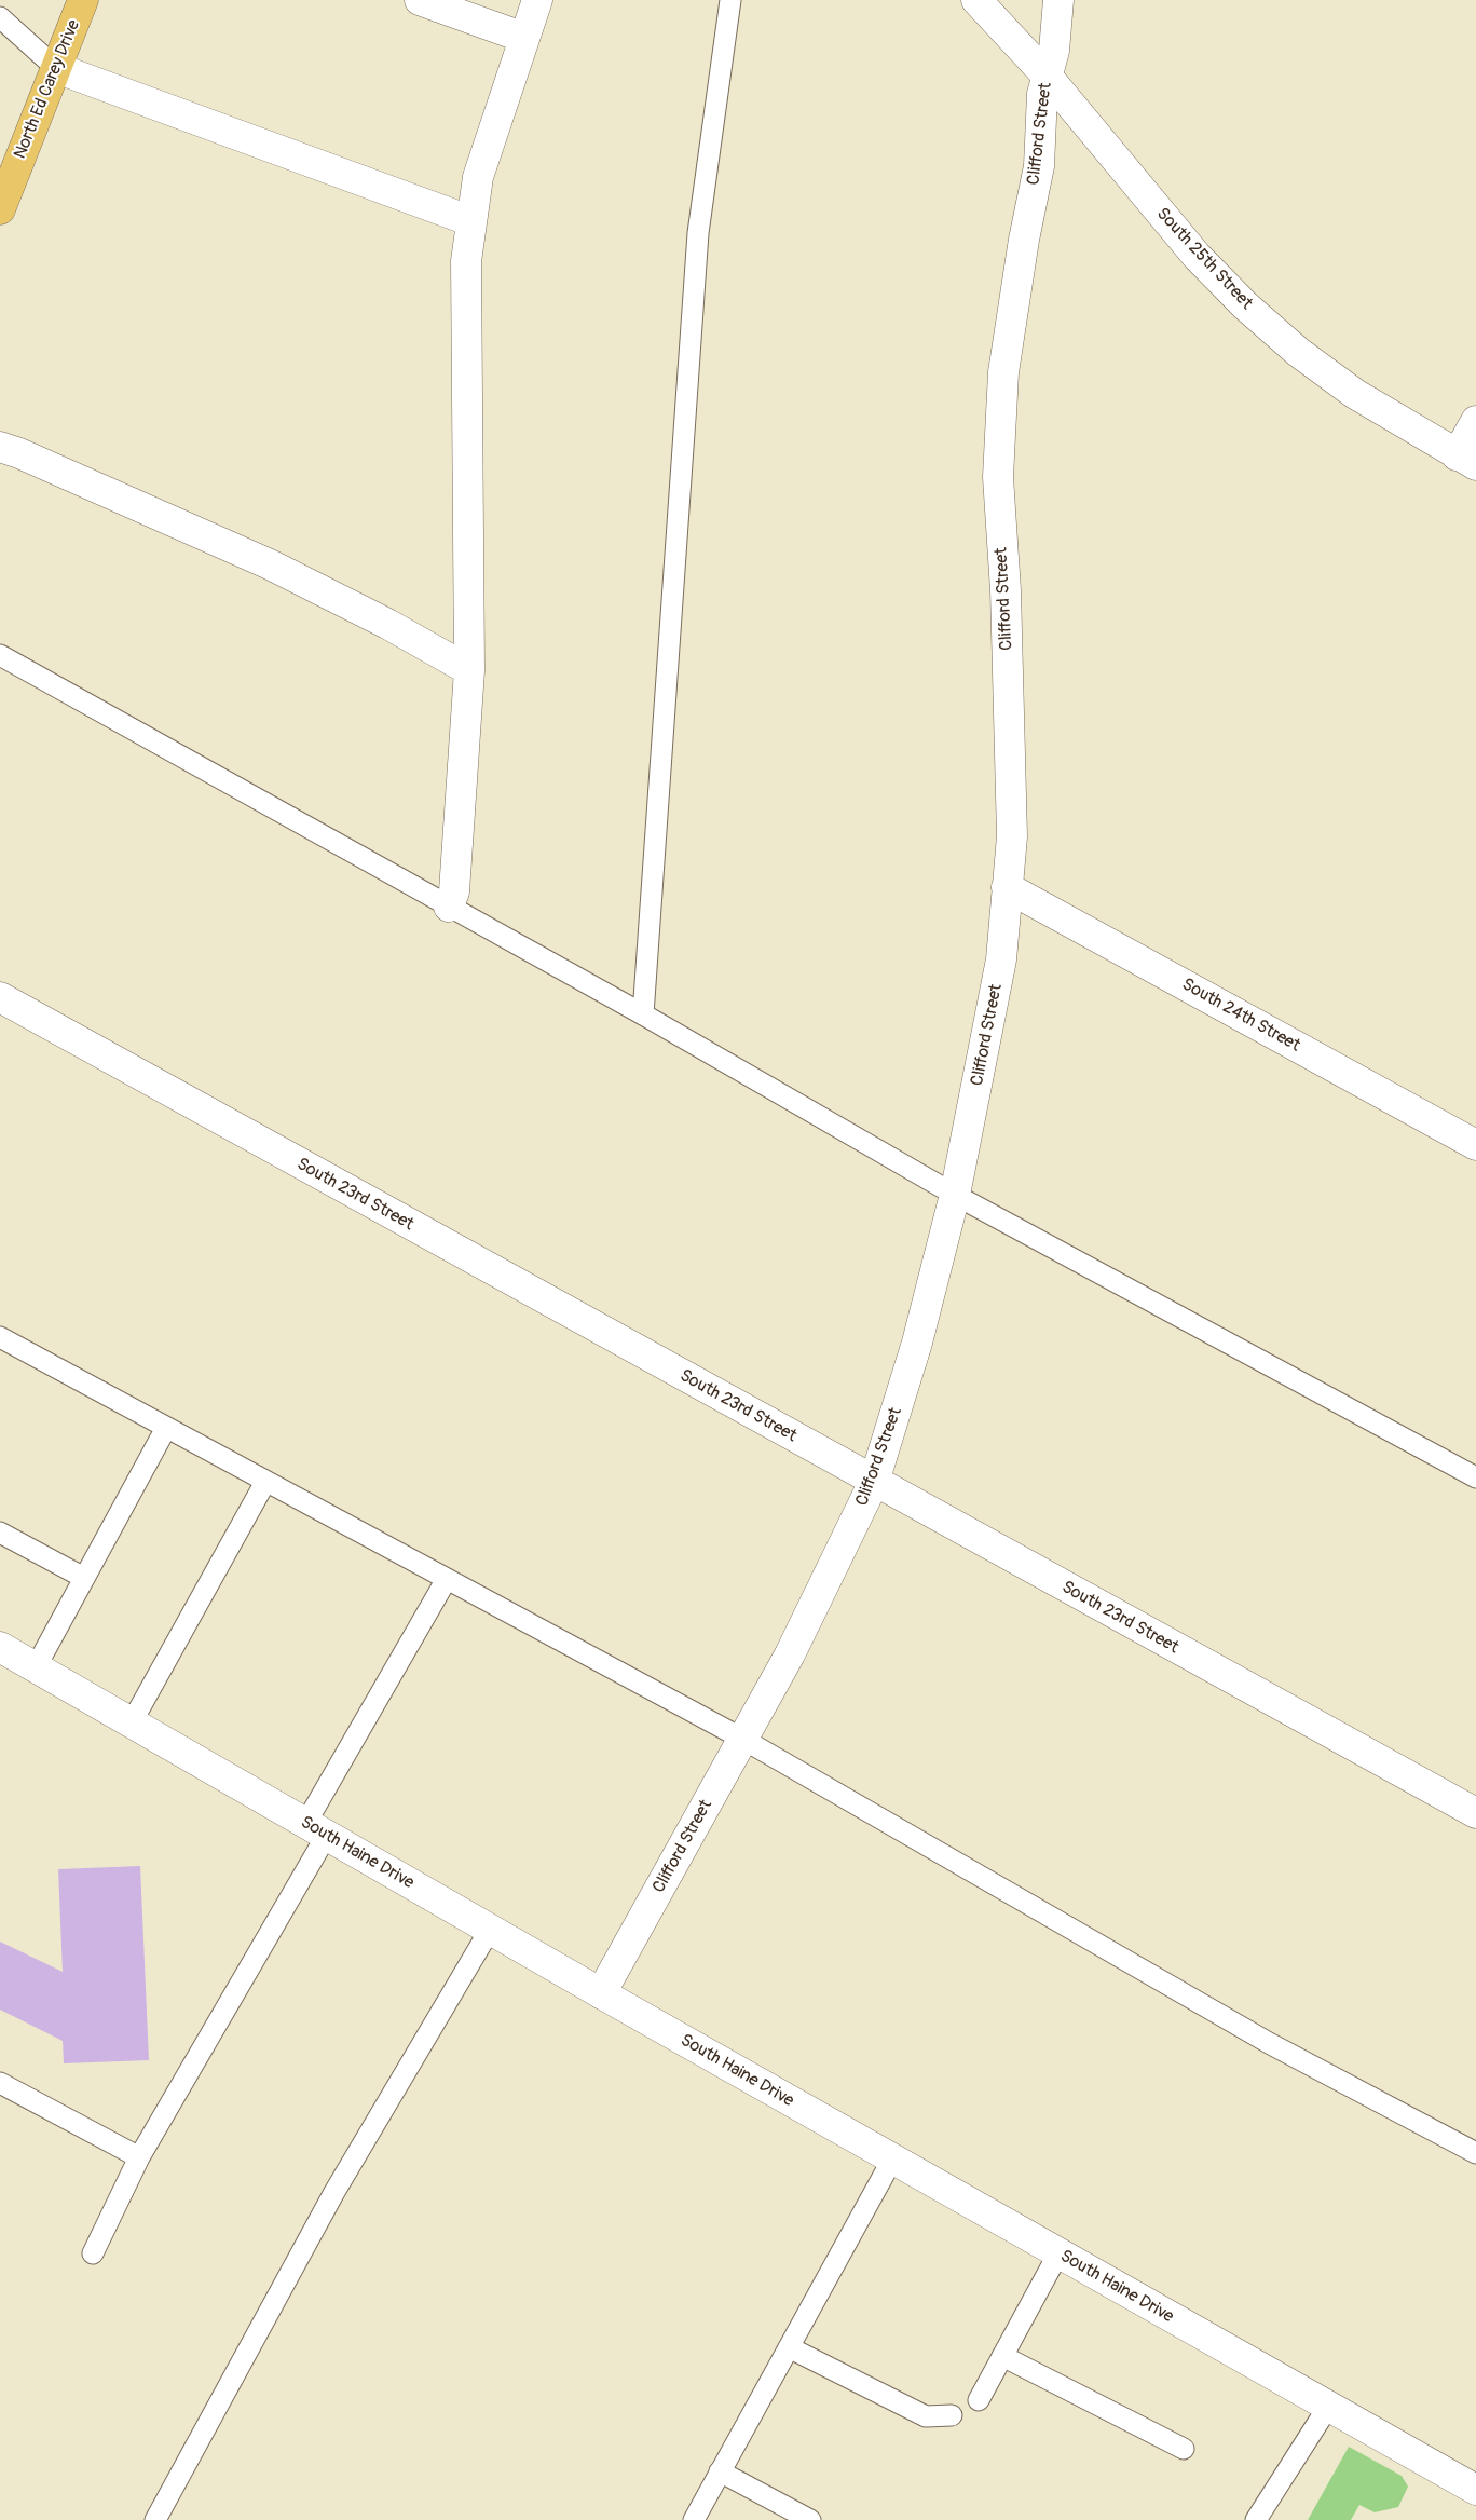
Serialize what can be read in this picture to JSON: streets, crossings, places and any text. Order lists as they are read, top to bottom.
{
  "streets": {
    "main road": ["North Ed Carey Drive"],
    "street": [
      "Clifford Street",
      "South 25th Street",
      "South 24th Street",
      "South 23rd Street",
      "South Haine Drive"
    ]
  },
  "crossings": [
    ["Clifford Street", "South 25th Street"],
    ["Clifford Street", "South 24th Street"],
    ["Clifford Street", "South 23rd Street"],
    ["Clifford Street", "South Haine Drive"]
  ]
}
